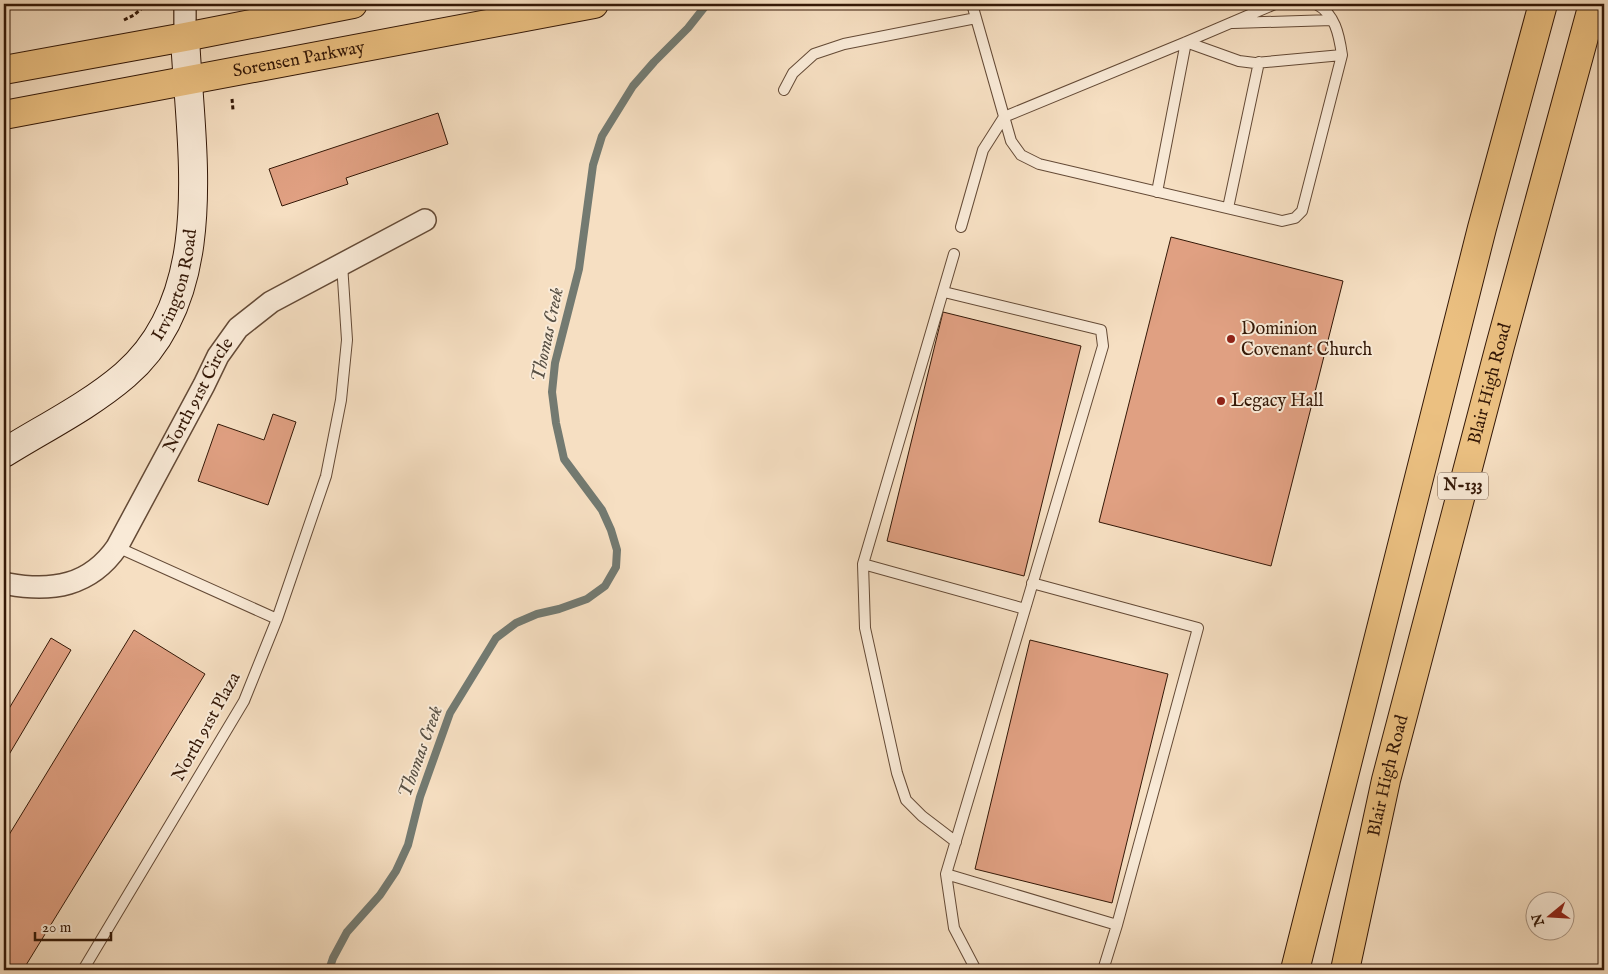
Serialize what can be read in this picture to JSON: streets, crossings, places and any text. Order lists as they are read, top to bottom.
{
  "streets": {
    "main road": ["Sorensen Parkway", "Blair High Road", "N-133"],
    "street": ["Irvington Road", "North 91st Circle"],
    "lane": ["North 91st Plaza"]
  },
  "crossings": [
    ["Sorensen Parkway", "Irvington Road"],
    ["North 91st Circle", "North 91st Plaza"]
  ],
  "water": ["Thomas Creek"],
  "places": ["Dominion Covenant Church", "Legacy Hall"],
  "scale_bar": "20 m",
  "north": "left"
}
